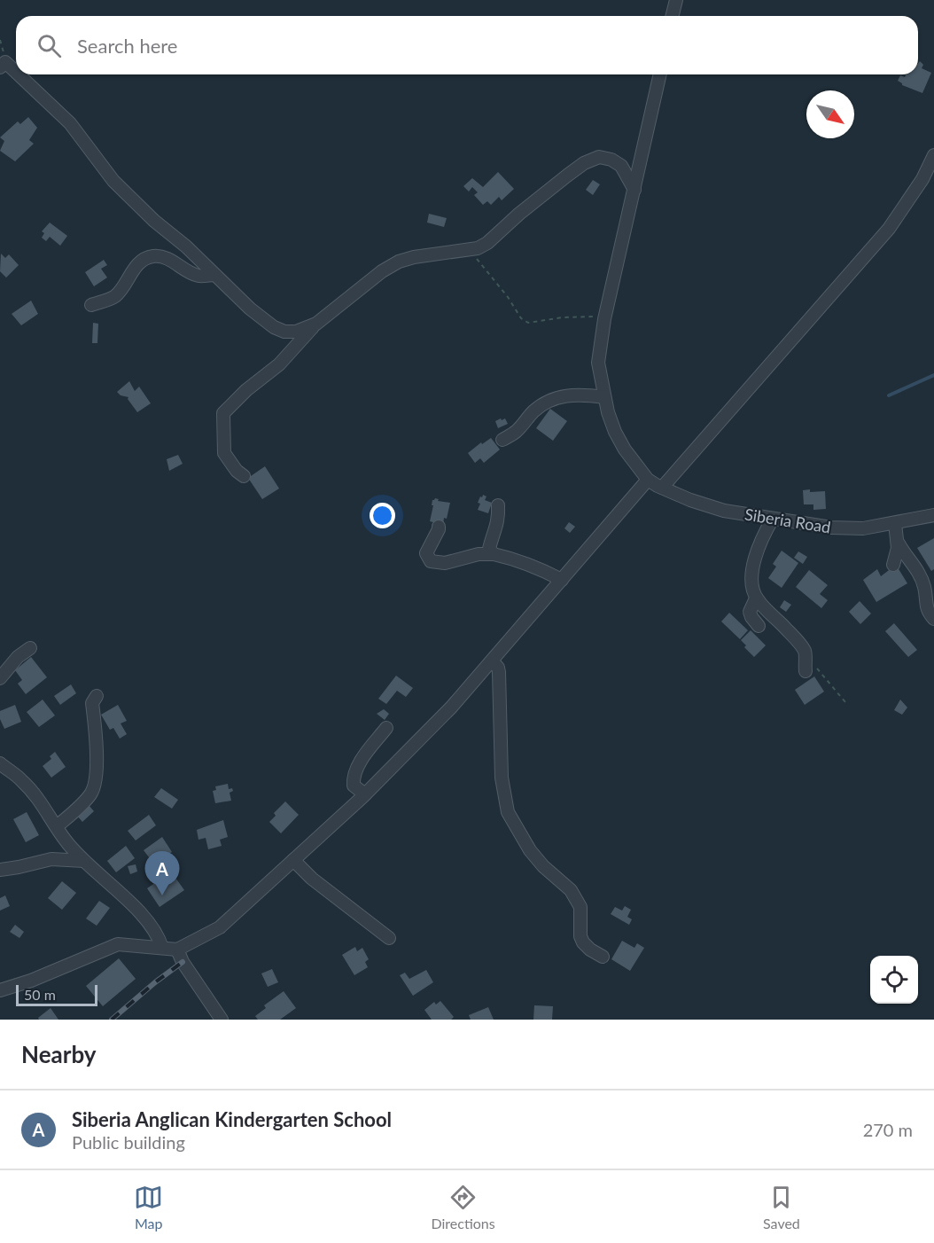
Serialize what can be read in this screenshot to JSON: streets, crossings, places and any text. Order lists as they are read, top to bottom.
{
  "streets": {
    "street": ["Siberia Road"]
  },
  "scale_bar": "50 m",
  "north": "bottom right",
  "page": {
    "search": "Search here",
    "pins": "A",
    "scale": "50 m",
    "heading": "Nearby",
    "list": [
      {
        "mark": "A",
        "name": "Siberia Anglican Kindergarten School",
        "note": "Public building",
        "value": "270 m"
      }
    ],
    "nav": ["Map", "Directions", "Saved"]
  }
}
